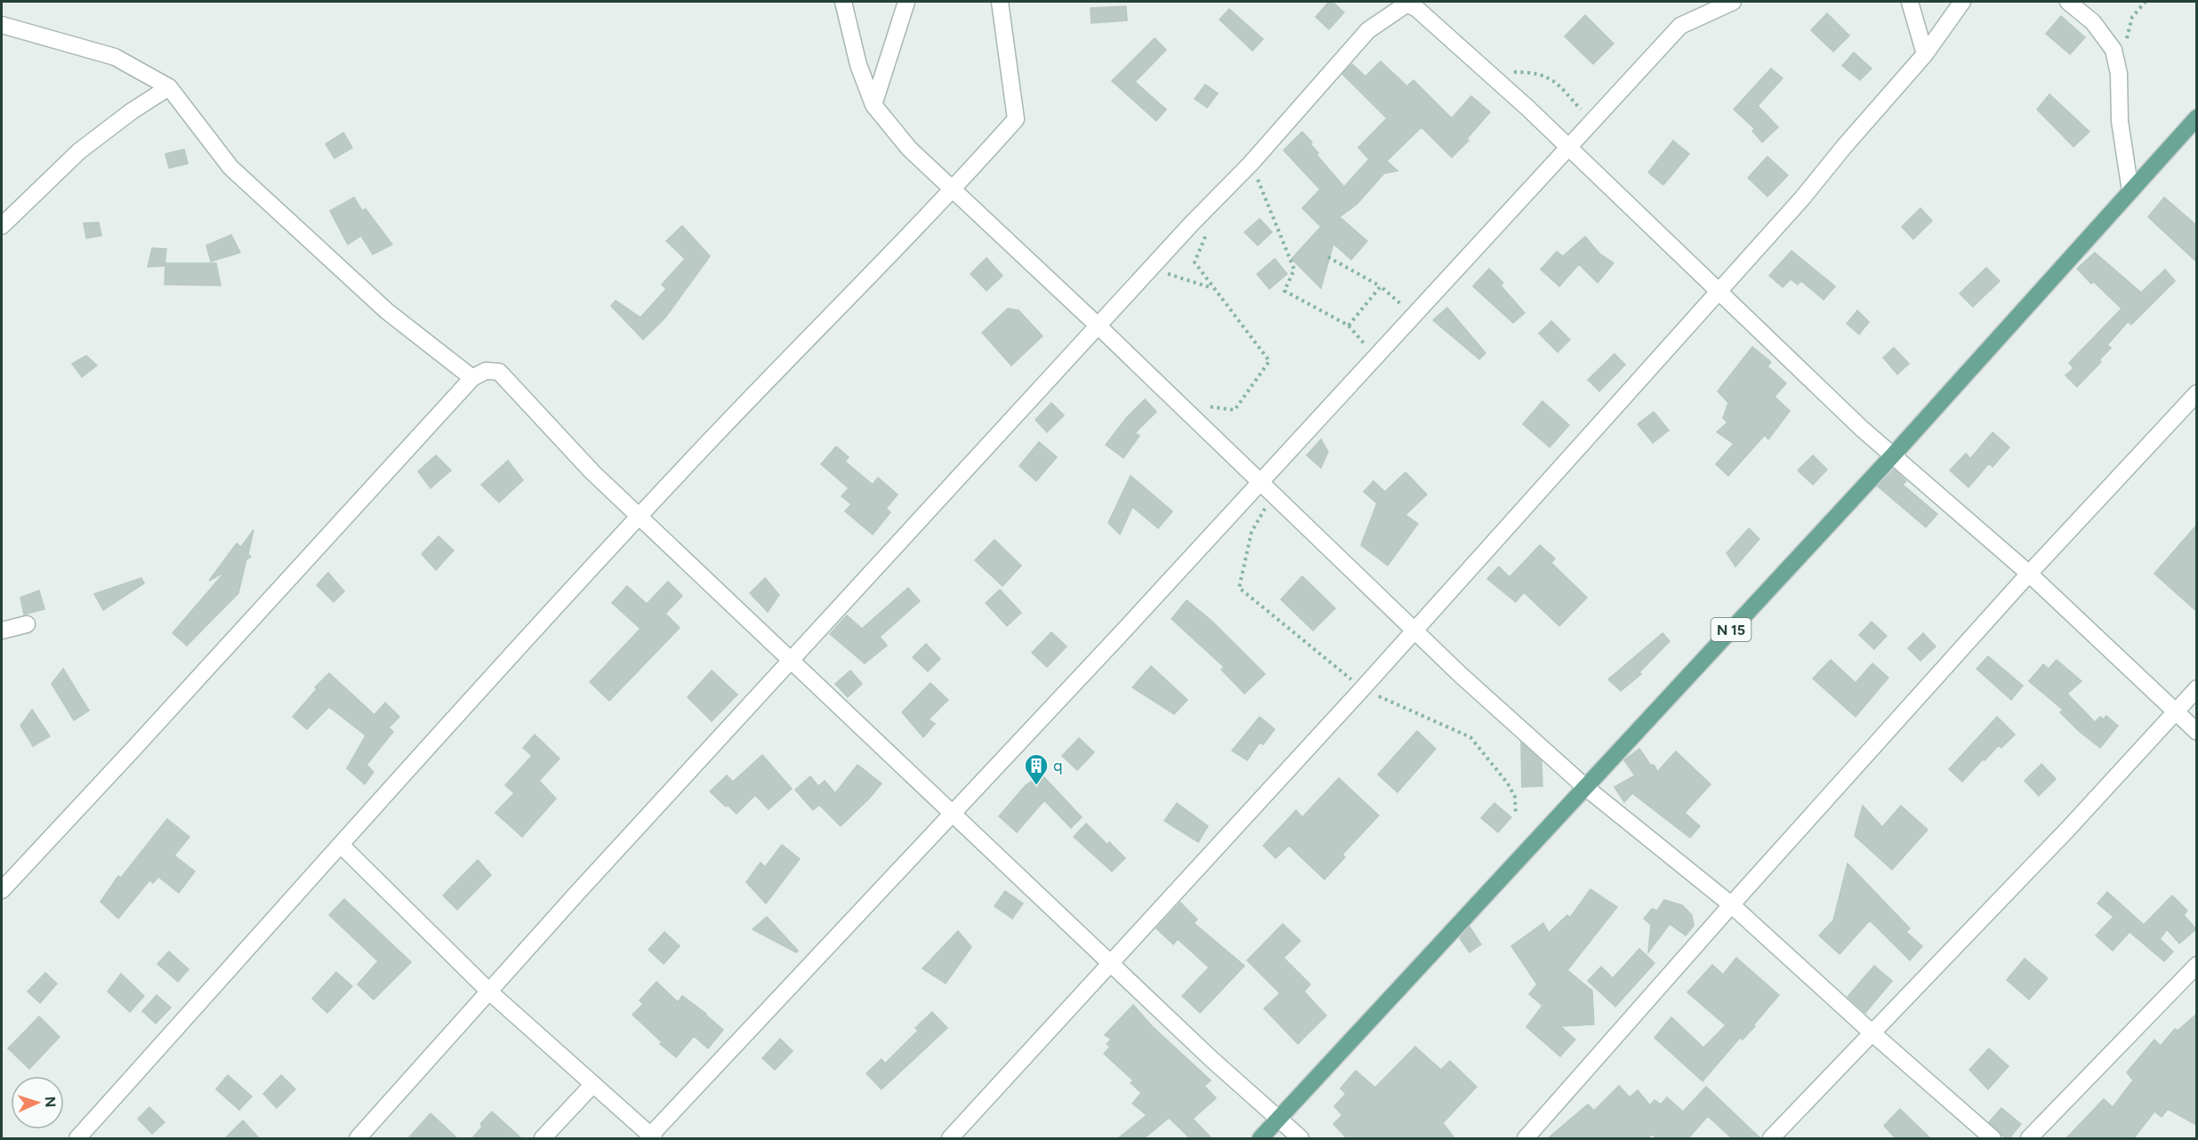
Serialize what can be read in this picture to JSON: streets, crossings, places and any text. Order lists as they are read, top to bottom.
{
  "streets": {
    "main road": ["N 15"]
  },
  "places": {
    "building": ["q"]
  },
  "north": "right"
}
